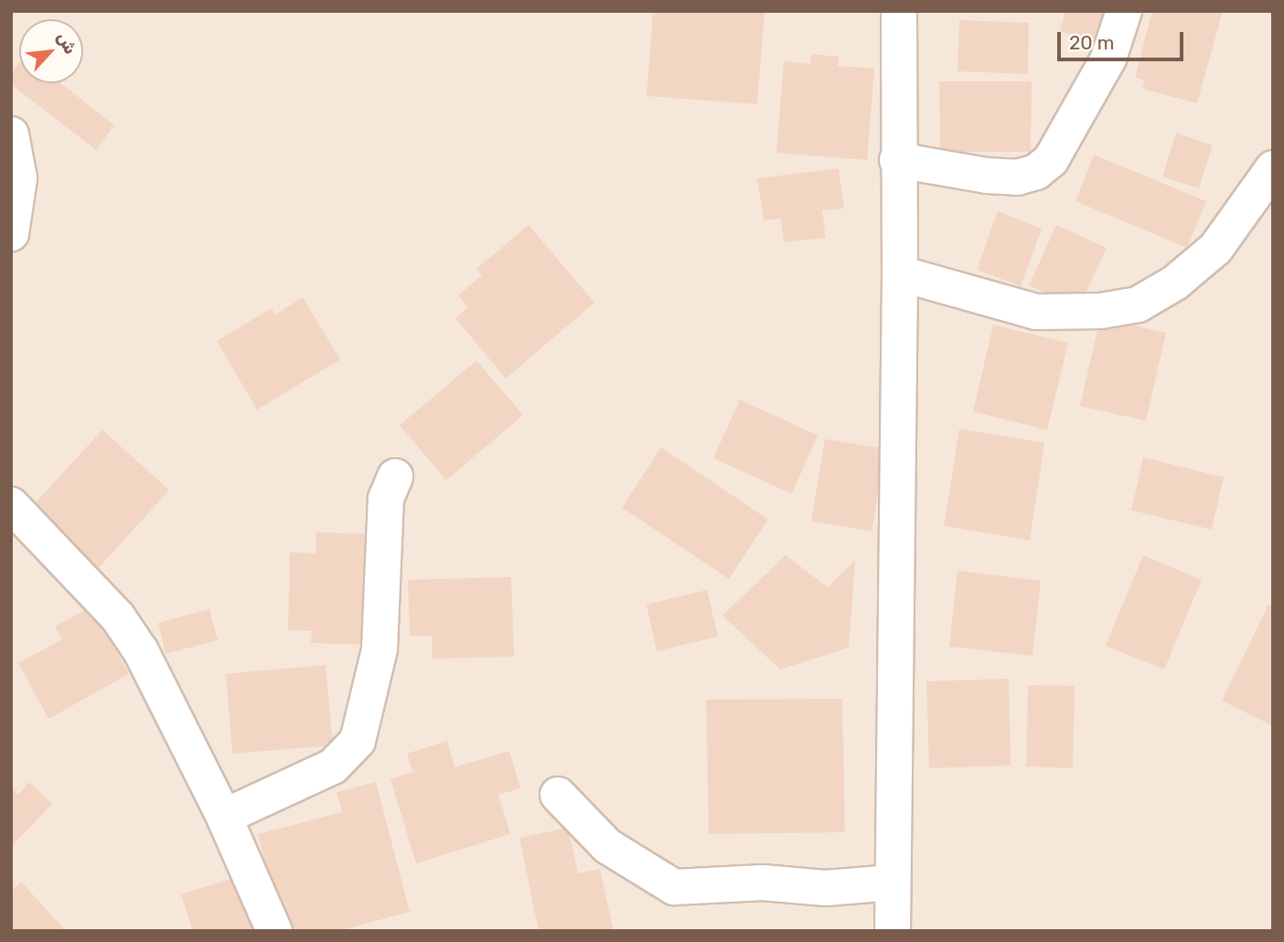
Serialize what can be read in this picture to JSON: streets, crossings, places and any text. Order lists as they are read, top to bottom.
{
  "scale_bar": "20 m",
  "north": "top right"
}
